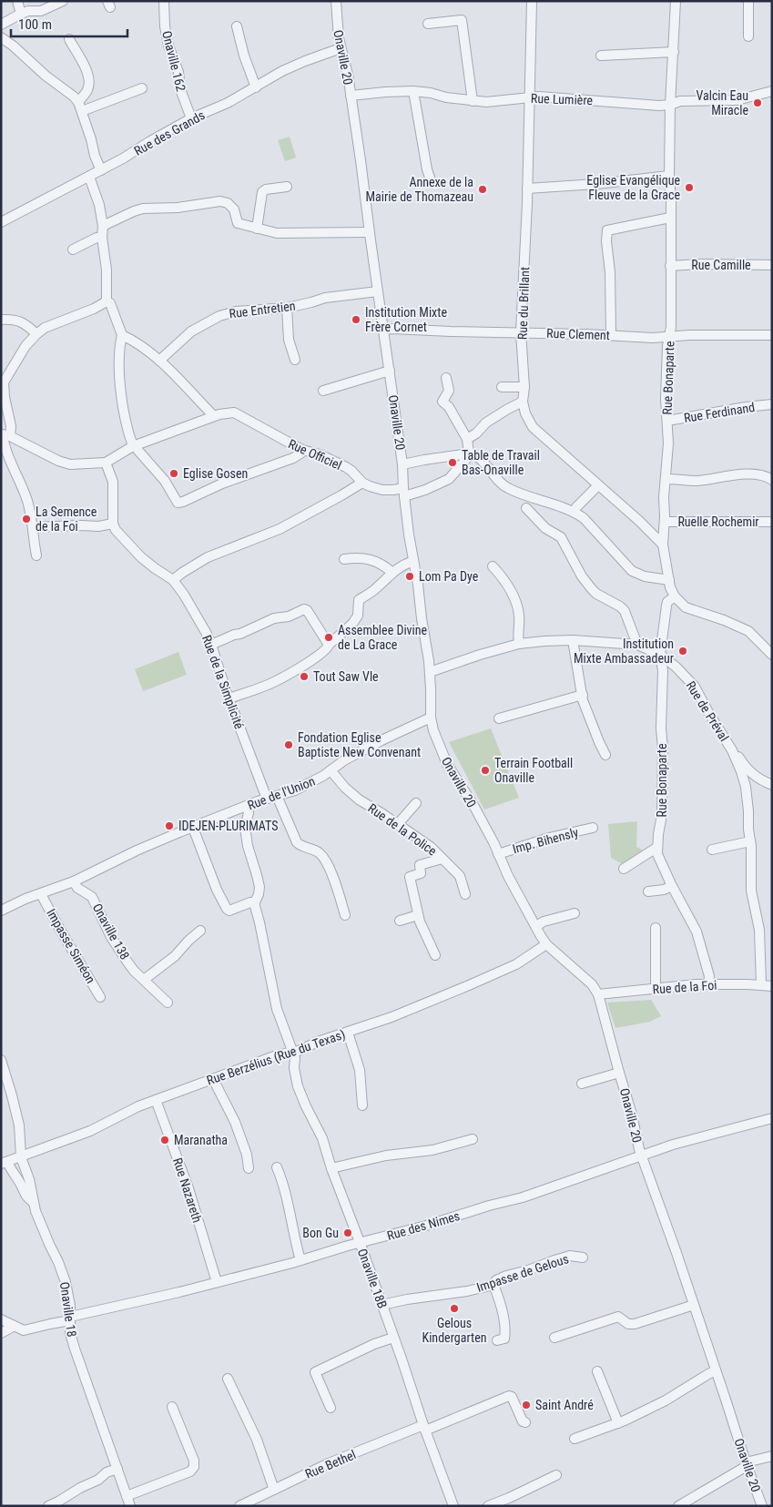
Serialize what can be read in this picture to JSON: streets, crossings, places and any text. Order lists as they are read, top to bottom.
{
  "streets": {
    "street": [
      "Onaville 20",
      "Onaville 162",
      "Rue Lumière",
      "Rue des Grands",
      "Rue Camille",
      "Rue du Brillant",
      "Rue Entretien",
      "Rue Clement",
      "Rue Bonaparte",
      "Rue Ferdinand",
      "Rue Officiel",
      "Ruelle Rochemir",
      "Rue de la Simplicité",
      "Rue de Préval",
      "Rue de l'Union",
      "Rue de la Police",
      "Imp. Bihensly",
      "Onaville 138",
      "Impasse Siméon",
      "Rue de la Foi",
      "Rue Berzélius (Rue du Texas)",
      "Rue Nazareth",
      "Rue des Nimes",
      "Impasse de Gelous",
      "Onaville 18B",
      "Onaville 18",
      "Rue Bethel"
    ]
  },
  "crossings": [
    ["Onaville 20", "Rue Lumière"],
    ["Onaville 20", "Rue des Grands"],
    ["Onaville 20", "Rue Entretien"],
    ["Onaville 20", "Rue Clement"],
    ["Onaville 20", "Rue Officiel"],
    ["Onaville 20", "Rue de Préval"],
    ["Onaville 20", "Rue de l'Union"],
    ["Onaville 20", "Imp. Bihensly"],
    ["Onaville 20", "Rue de la Foi"],
    ["Onaville 20", "Rue Berzélius (Rue du Texas)"],
    ["Onaville 20", "Rue des Nimes"],
    ["Onaville 162", "Rue des Grands"],
    ["Rue Lumière", "Rue du Brillant"],
    ["Rue Lumière", "Rue Bonaparte"],
    ["Rue Camille", "Rue Bonaparte"],
    ["Rue du Brillant", "Rue Clement"],
    ["Rue du Brillant", "Rue Bonaparte"],
    ["Rue Clement", "Rue Bonaparte"],
    ["Rue Bonaparte", "Rue Ferdinand"],
    ["Rue Bonaparte", "Ruelle Rochemir"],
    ["Rue Bonaparte", "Rue de Préval"],
    ["Rue Bonaparte", "Rue de la Foi"],
    ["Rue de la Simplicité", "Rue de l'Union"],
    ["Rue de Préval", "Rue de la Foi"],
    ["Rue de l'Union", "Rue de la Police"],
    ["Rue de l'Union", "Onaville 138"],
    ["Rue de l'Union", "Impasse Siméon"],
    ["Rue Berzélius (Rue du Texas)", "Rue Nazareth"],
    ["Rue Berzélius (Rue du Texas)", "Onaville 18B"],
    ["Rue Berzélius (Rue du Texas)", "Onaville 18"],
    ["Rue Nazareth", "Rue des Nimes"],
    ["Rue des Nimes", "Onaville 18B"],
    ["Rue des Nimes", "Onaville 18"],
    ["Impasse de Gelous", "Onaville 18B"],
    ["Onaville 18B", "Rue Bethel"]
  ],
  "places": [
    "Valcin Eau Miracle",
    "Eglise Evangélique Fleuve de la Grace",
    "Annexe de la Mairie de Thomazeau",
    "Institution Mixte Frère Cornet",
    "Table de Travail Bas-Onaville",
    "Eglise Gosen",
    "La Semence de la Foi",
    "Lom Pa Dye",
    "Assemblee Divine de La Grace",
    "Institution Mixte Ambassadeur",
    "Tout Saw Vle",
    "Fondation Eglise Baptiste New Convenant",
    "Terrain Football Onaville",
    "IDEJEN-PLURIMATS",
    "Maranatha",
    "Bon Gu",
    "Gelous Kindergarten",
    "Saint André"
  ],
  "scale_bar": "100 m"
}
